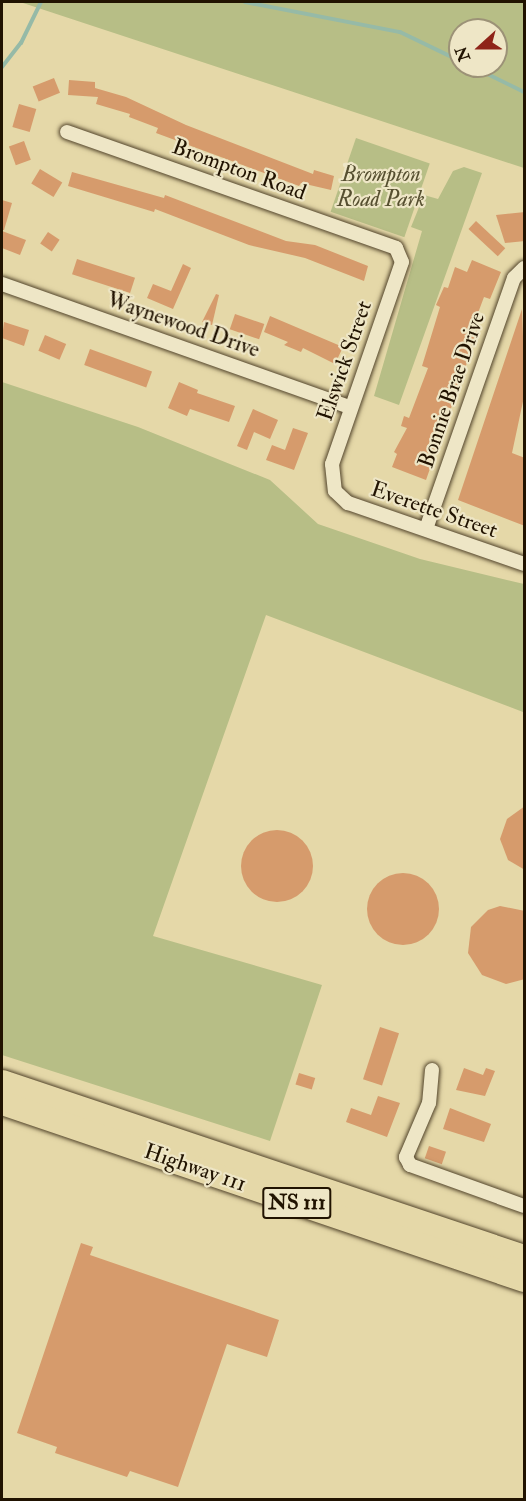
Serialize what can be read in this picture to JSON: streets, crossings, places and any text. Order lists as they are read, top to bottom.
{
  "streets": {
    "highway": ["Highway 111", "NS 111"],
    "street": [
      "Brompton Road",
      "Waynewood Drive",
      "Elswick Street",
      "Bonnie Brae Drive",
      "Everette Street"
    ]
  },
  "crossings": [
    ["Brompton Road", "Elswick Street"],
    ["Waynewood Drive", "Elswick Street"],
    ["Elswick Street", "Everette Street"],
    ["Bonnie Brae Drive", "Everette Street"]
  ],
  "parks": ["Brompton Road Park"],
  "north": "left"
}
